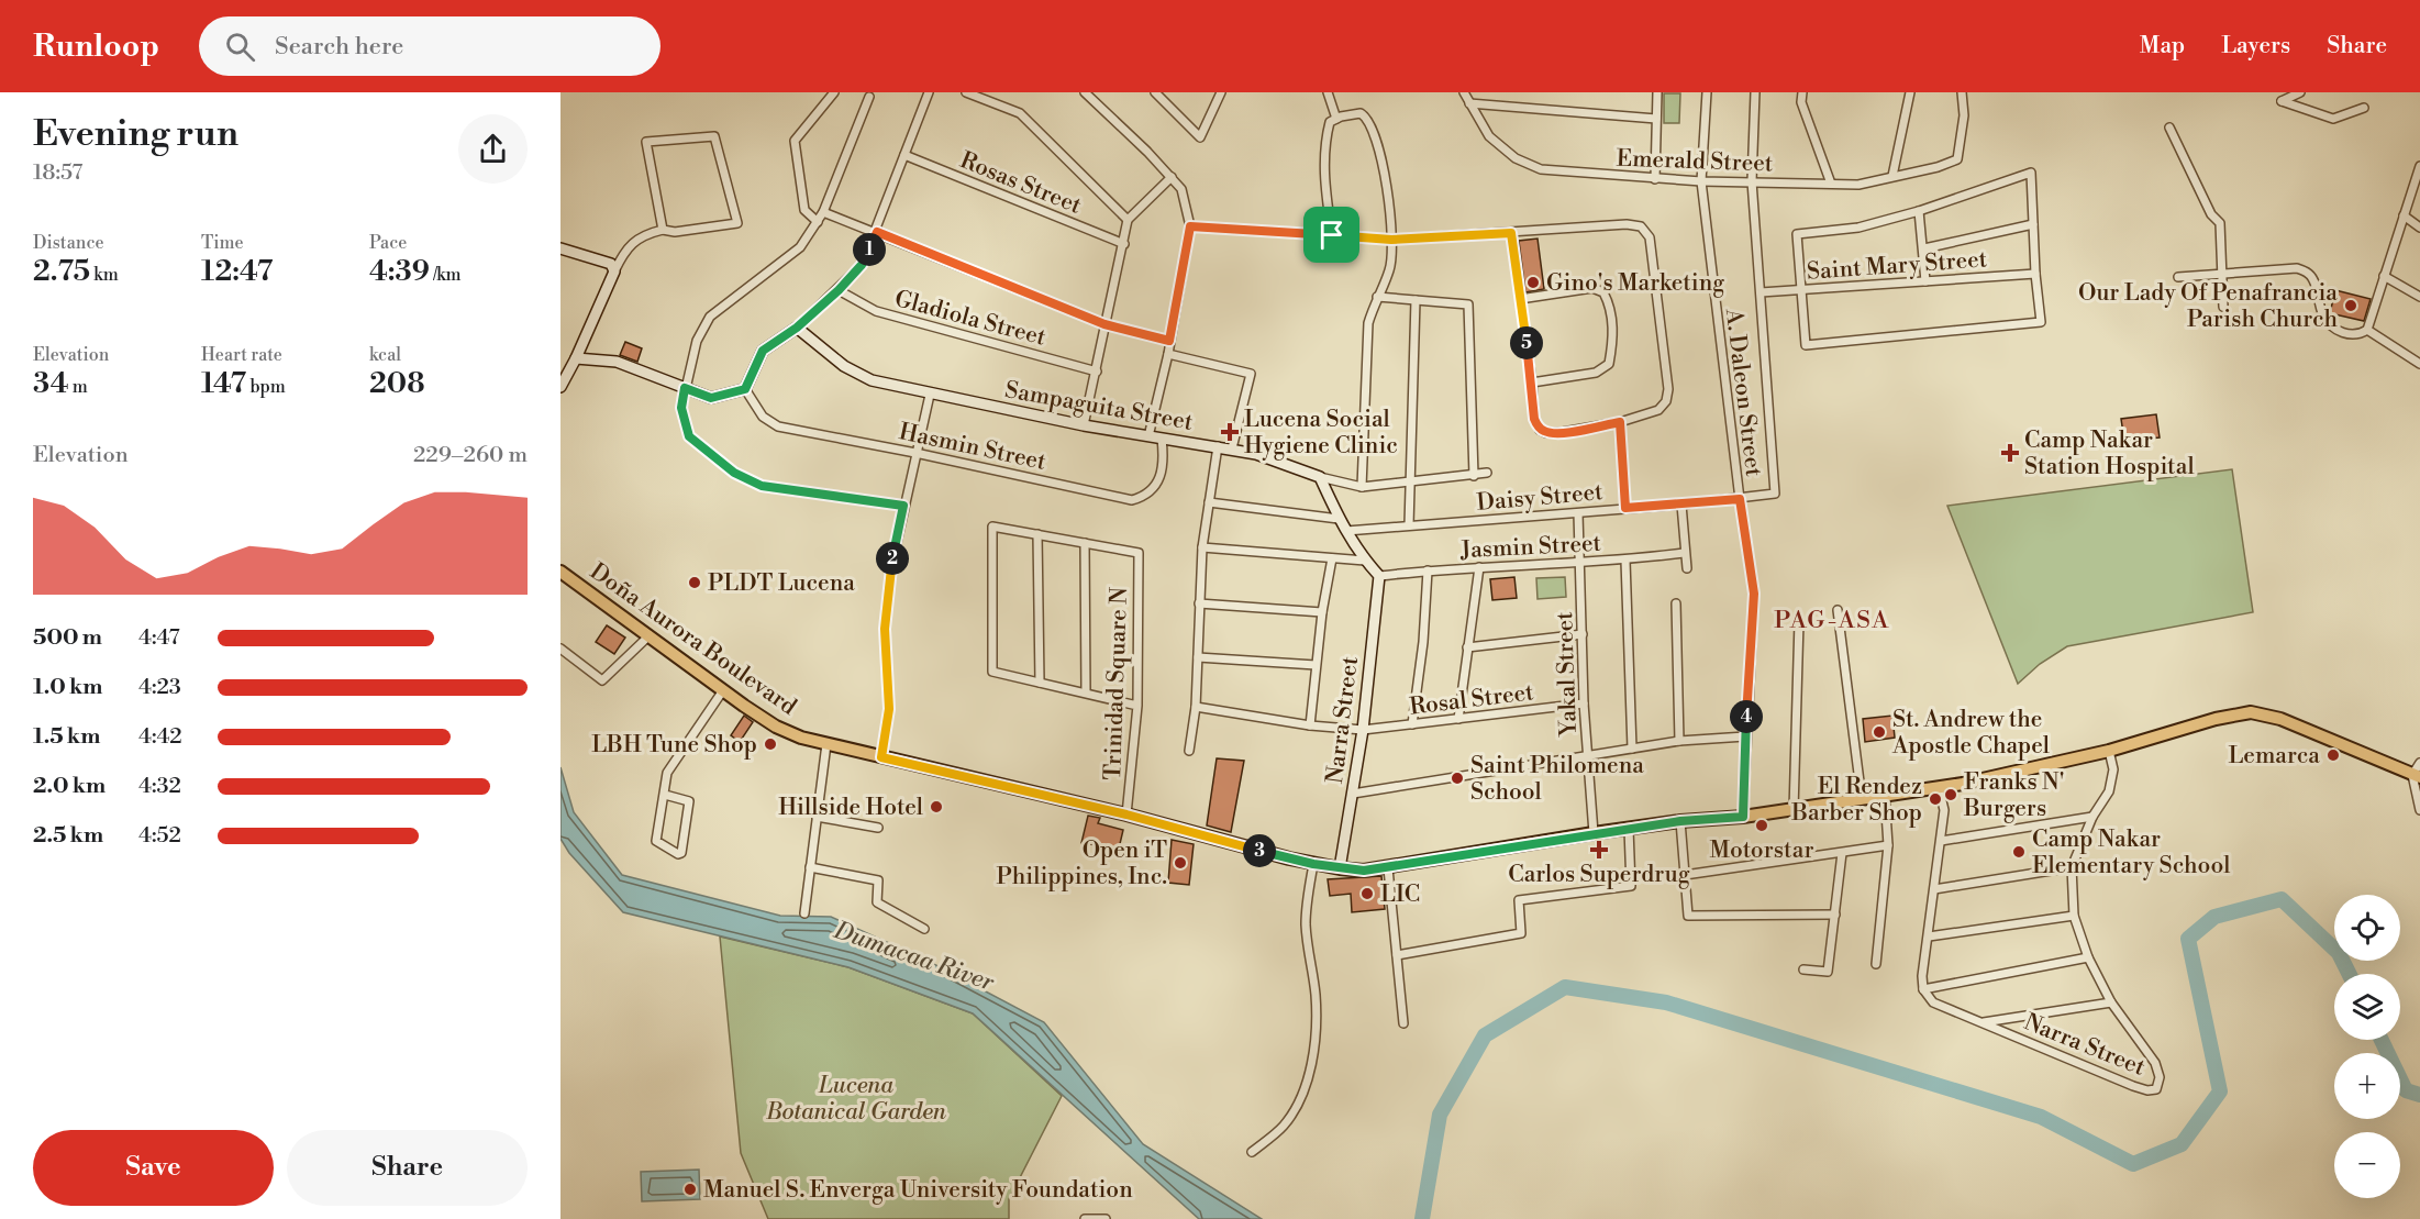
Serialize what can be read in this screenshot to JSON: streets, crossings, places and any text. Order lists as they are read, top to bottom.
{
  "streets": {
    "main road": ["Doña Aurora Boulevard"],
    "street": [
      "Emerald Street",
      "Rosas Street",
      "Saint Mary Street",
      "Gladiola Street",
      "A. Daleon Street",
      "Sampaguita Street",
      "Hasmin Street",
      "Daisy Street",
      "Jasmin Street",
      "Yakal Street",
      "Trinidad Square N",
      "Rosal Street",
      "Narra Street"
    ]
  },
  "crossings": [
    ["Emerald Street", "A. Daleon Street"],
    ["Saint Mary Street", "Daisy Street"],
    ["A. Daleon Street", "Daisy Street"],
    ["A. Daleon Street", "Doña Aurora Boulevard"],
    ["Sampaguita Street", "Hasmin Street"],
    ["Daisy Street", "Yakal Street"],
    ["Jasmin Street", "Yakal Street"],
    ["Jasmin Street", "Narra Street"],
    ["Doña Aurora Boulevard", "Yakal Street"],
    ["Doña Aurora Boulevard", "Trinidad Square N"],
    ["Doña Aurora Boulevard", "Narra Street"],
    ["Yakal Street", "Rosal Street"],
    ["Rosal Street", "Narra Street"]
  ],
  "districts": ["PAG-ASA"],
  "water": ["Dumacaa River"],
  "parks": ["Lucena Botanical Garden"],
  "places": {
    "other": [
      "Gino's Marketing",
      "Our Lady Of Penafrancia Parish Church",
      "PLDT Lucena",
      "St. Andrew the Apostle Chapel",
      "LBH Tune Shop",
      "Lemarca",
      "Saint Philomena School",
      "Franks N' Burgers",
      "El Rendez Barber Shop",
      "Hillside Hotel",
      "Motorstar",
      "Camp Nakar Elementary School",
      "Open iT Philippines, Inc.",
      "LIC",
      "Manuel S. Enverga University Foundation"
    ],
    "health": ["Lucena Social Hygiene Clinic", "Camp Nakar Station Hospital", "Carlos Superdrug"]
  },
  "page": {
    "header": "Runloop",
    "search": "Search here",
    "nav": ["Map", "Layers", "Share"],
    "heading": ["Evening run", "18:57"],
    "stats": [
      ["Distance", "2.75 km"],
      ["Time", "12:47"],
      ["Pace", "4:39 /km"],
      ["Elevation", "34 m"],
      ["Heart rate", "147 bpm"],
      ["kcal", "208"]
    ],
    "pins": [
      "1",
      "5",
      "2",
      "4",
      "3"
    ],
    "chart": ["Elevation", "229–260 m"],
    "list": [
      {
        "name": "500 m",
        "note": "4:47"
      },
      {
        "name": "1.0 km",
        "note": "4:23"
      },
      {
        "name": "1.5 km",
        "note": "4:42"
      },
      {
        "name": "2.0 km",
        "note": "4:32"
      },
      {
        "name": "2.5 km",
        "note": "4:52"
      }
    ],
    "map_buttons": ["+", "−"],
    "buttons": ["Save", "Share"]
  }
}
